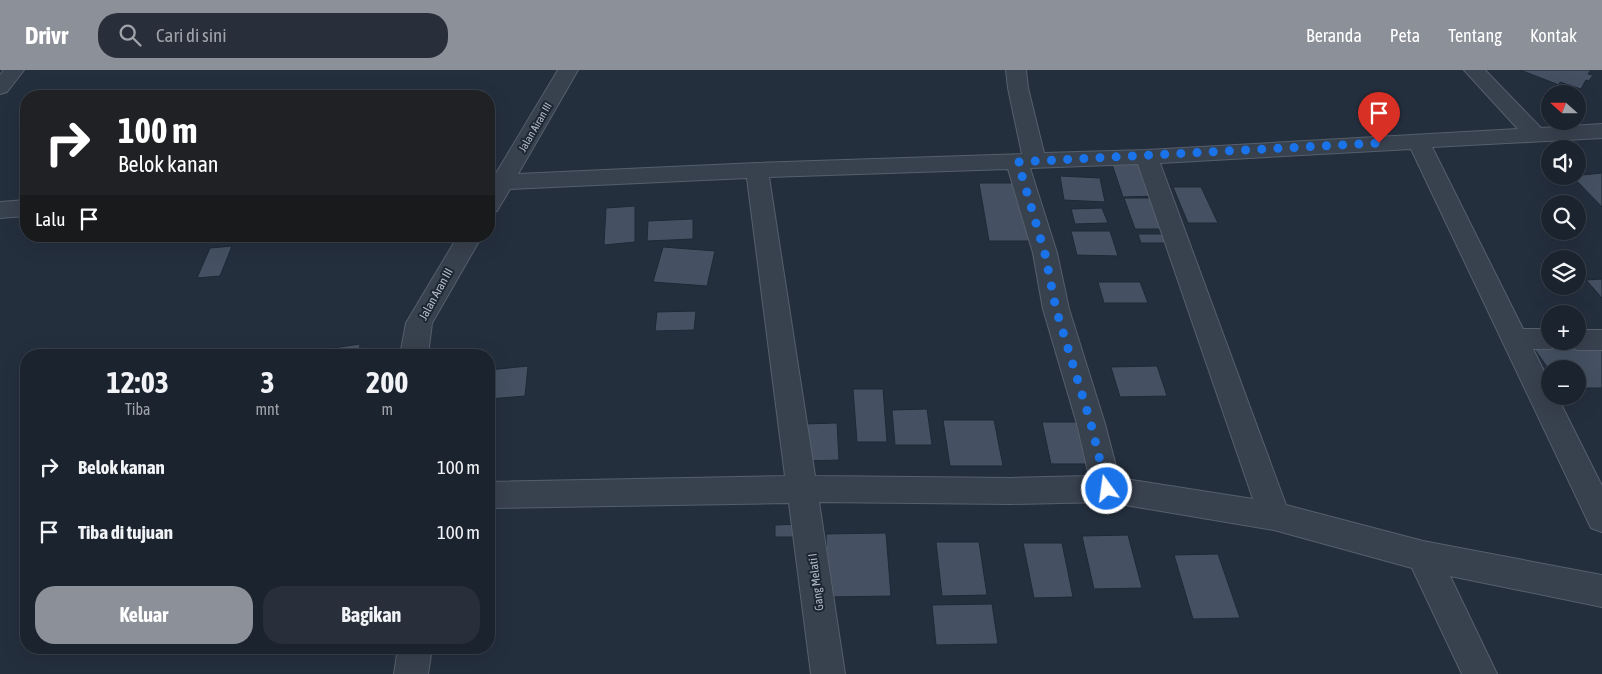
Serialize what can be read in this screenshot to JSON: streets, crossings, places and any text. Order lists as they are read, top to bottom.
{
  "streets": {
    "street": ["Jalan Airan III", "Jalan Aran III", "Gang Melati I"]
  },
  "north": "left",
  "page": {
    "header": "Drivr",
    "search": "Cari di sini",
    "nav": [
      "Beranda",
      "Peta",
      "Tentang",
      "Kontak"
    ],
    "map_buttons": ["+", "−"],
    "turn": ["100 m", "Belok kanan"],
    "then": "Lalu",
    "eta": [
      "12:03",
      "Tiba",
      "3",
      "mnt",
      "200",
      "m"
    ],
    "list": [
      {
        "name": "Belok kanan",
        "value": "100 m"
      },
      {
        "name": "Tiba di tujuan",
        "value": "100 m"
      }
    ],
    "buttons": ["Keluar", "Bagikan"]
  }
}
